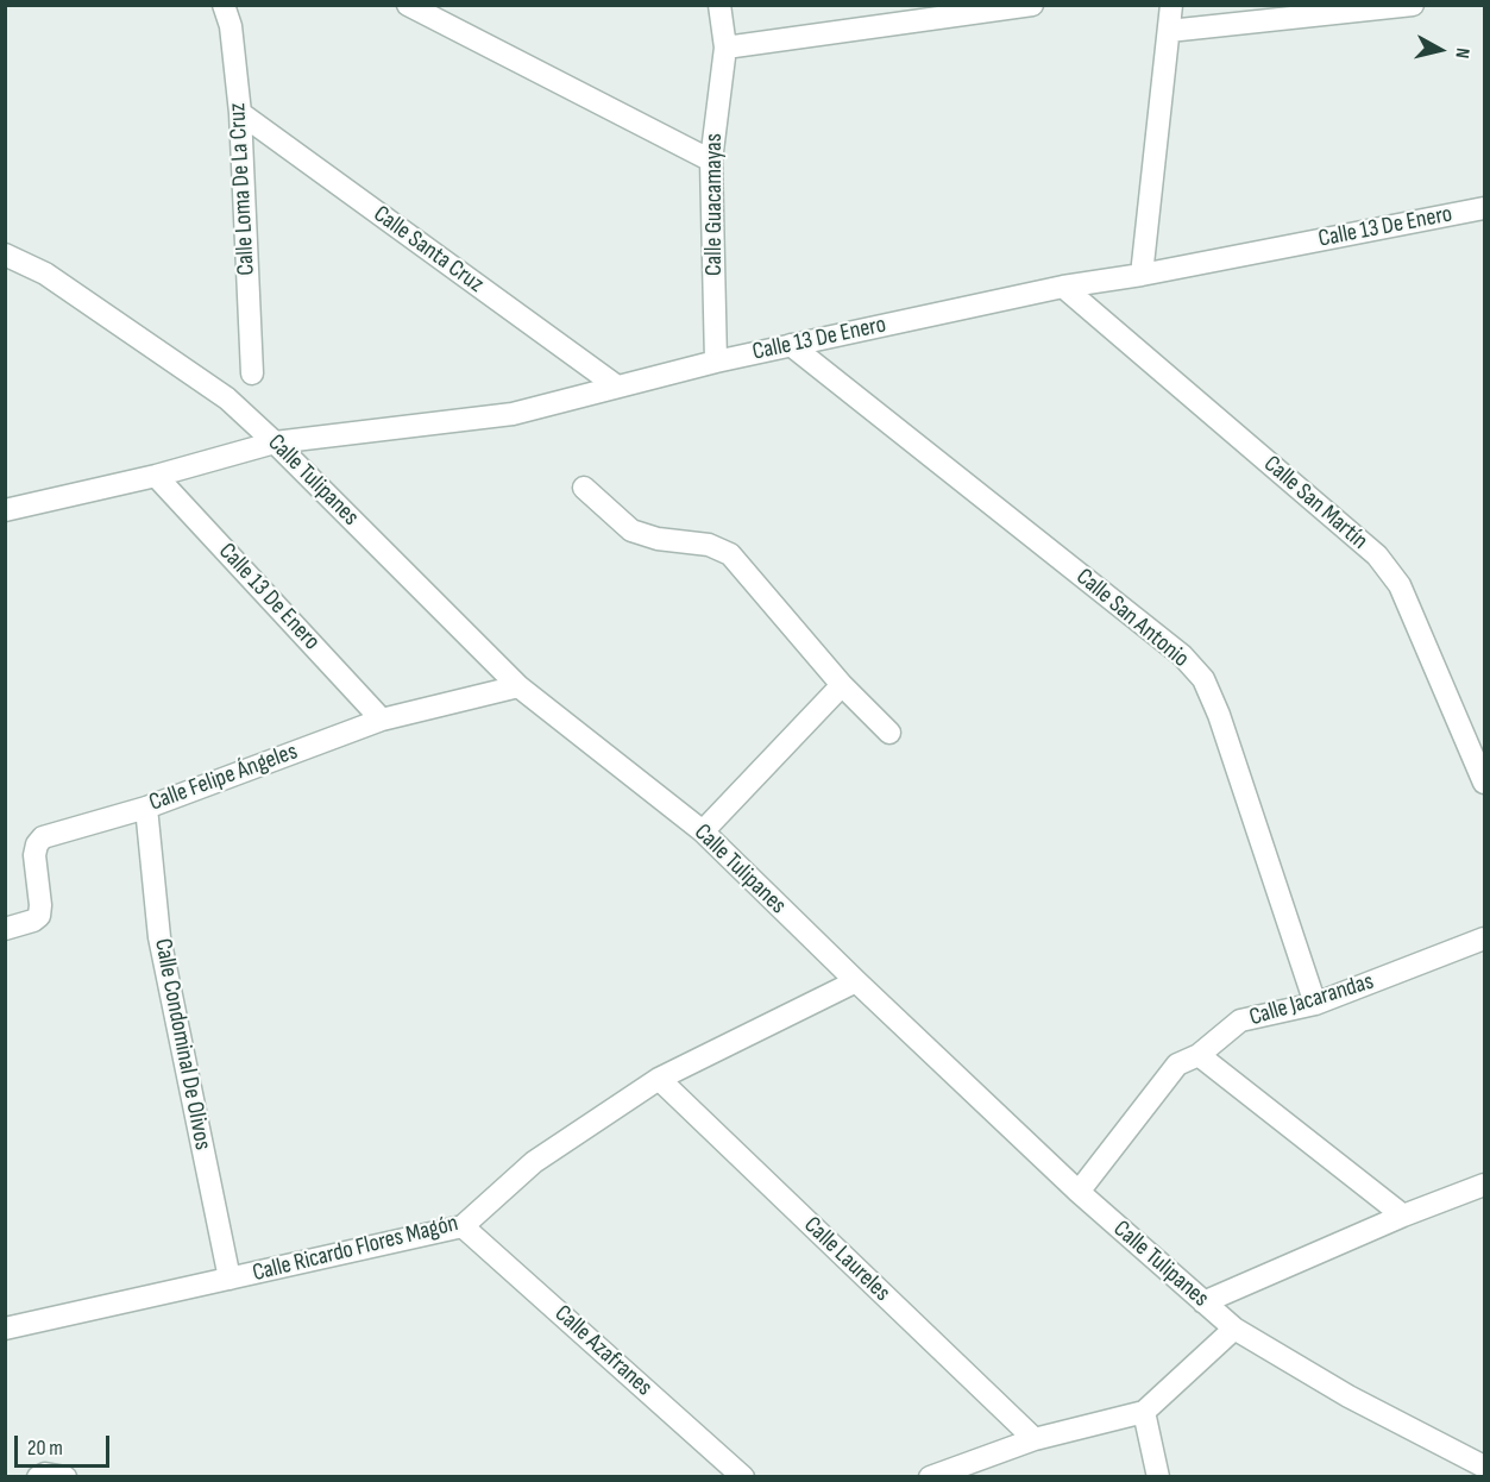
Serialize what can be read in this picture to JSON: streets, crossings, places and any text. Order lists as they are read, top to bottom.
{
  "streets": {
    "street": [
      "Calle Loma De La Cruz",
      "Calle Guacamayas",
      "Calle 13 De Enero",
      "Calle Santa Cruz",
      "Calle Tulipanes",
      "Calle San Martín",
      "Calle San Antonio",
      "Calle Felipe Ángeles",
      "Calle Jacarandas",
      "Calle Condominal De Olivos",
      "Calle Ricardo Flores Magón",
      "Calle Laureles",
      "Calle Azafranes"
    ]
  },
  "crossings": [
    ["Calle Loma De La Cruz", "Calle Santa Cruz"],
    ["Calle Guacamayas", "Calle 13 De Enero"],
    ["Calle 13 De Enero", "Calle Santa Cruz"],
    ["Calle 13 De Enero", "Calle Tulipanes"],
    ["Calle 13 De Enero", "Calle San Martín"],
    ["Calle 13 De Enero", "Calle San Antonio"],
    ["Calle 13 De Enero", "Calle Felipe Ángeles"],
    ["Calle Tulipanes", "Calle Felipe Ángeles"],
    ["Calle Tulipanes", "Calle Jacarandas"],
    ["Calle Tulipanes", "Calle Ricardo Flores Magón"],
    ["Calle San Antonio", "Calle Jacarandas"],
    ["Calle Felipe Ángeles", "Calle Condominal De Olivos"],
    ["Calle Condominal De Olivos", "Calle Ricardo Flores Magón"],
    ["Calle Ricardo Flores Magón", "Calle Laureles"],
    ["Calle Ricardo Flores Magón", "Calle Azafranes"]
  ],
  "scale_bar": "20 m",
  "north": "right"
}
